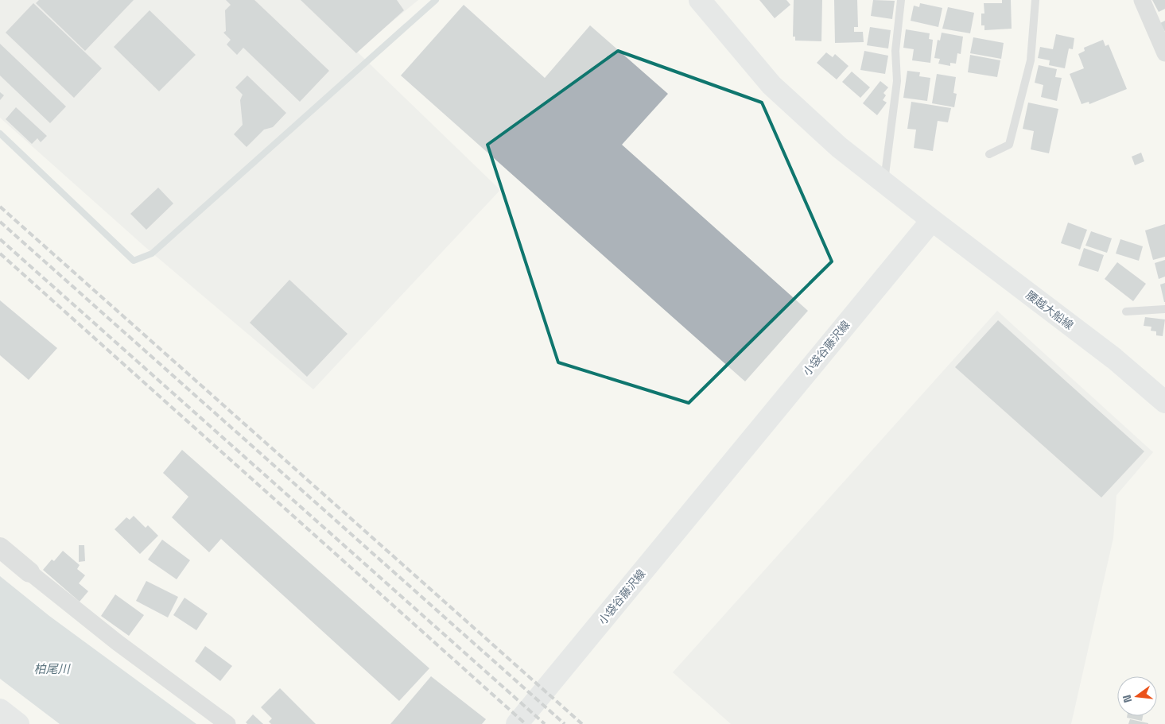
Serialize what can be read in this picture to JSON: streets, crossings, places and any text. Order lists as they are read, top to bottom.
{
  "streets": {
    "main road": ["腰越大船線", "小袋谷藤沢線"]
  },
  "crossings": [
    ["腰越大船線", "小袋谷藤沢線"]
  ],
  "water": ["柏尾川"],
  "north": "left"
}
